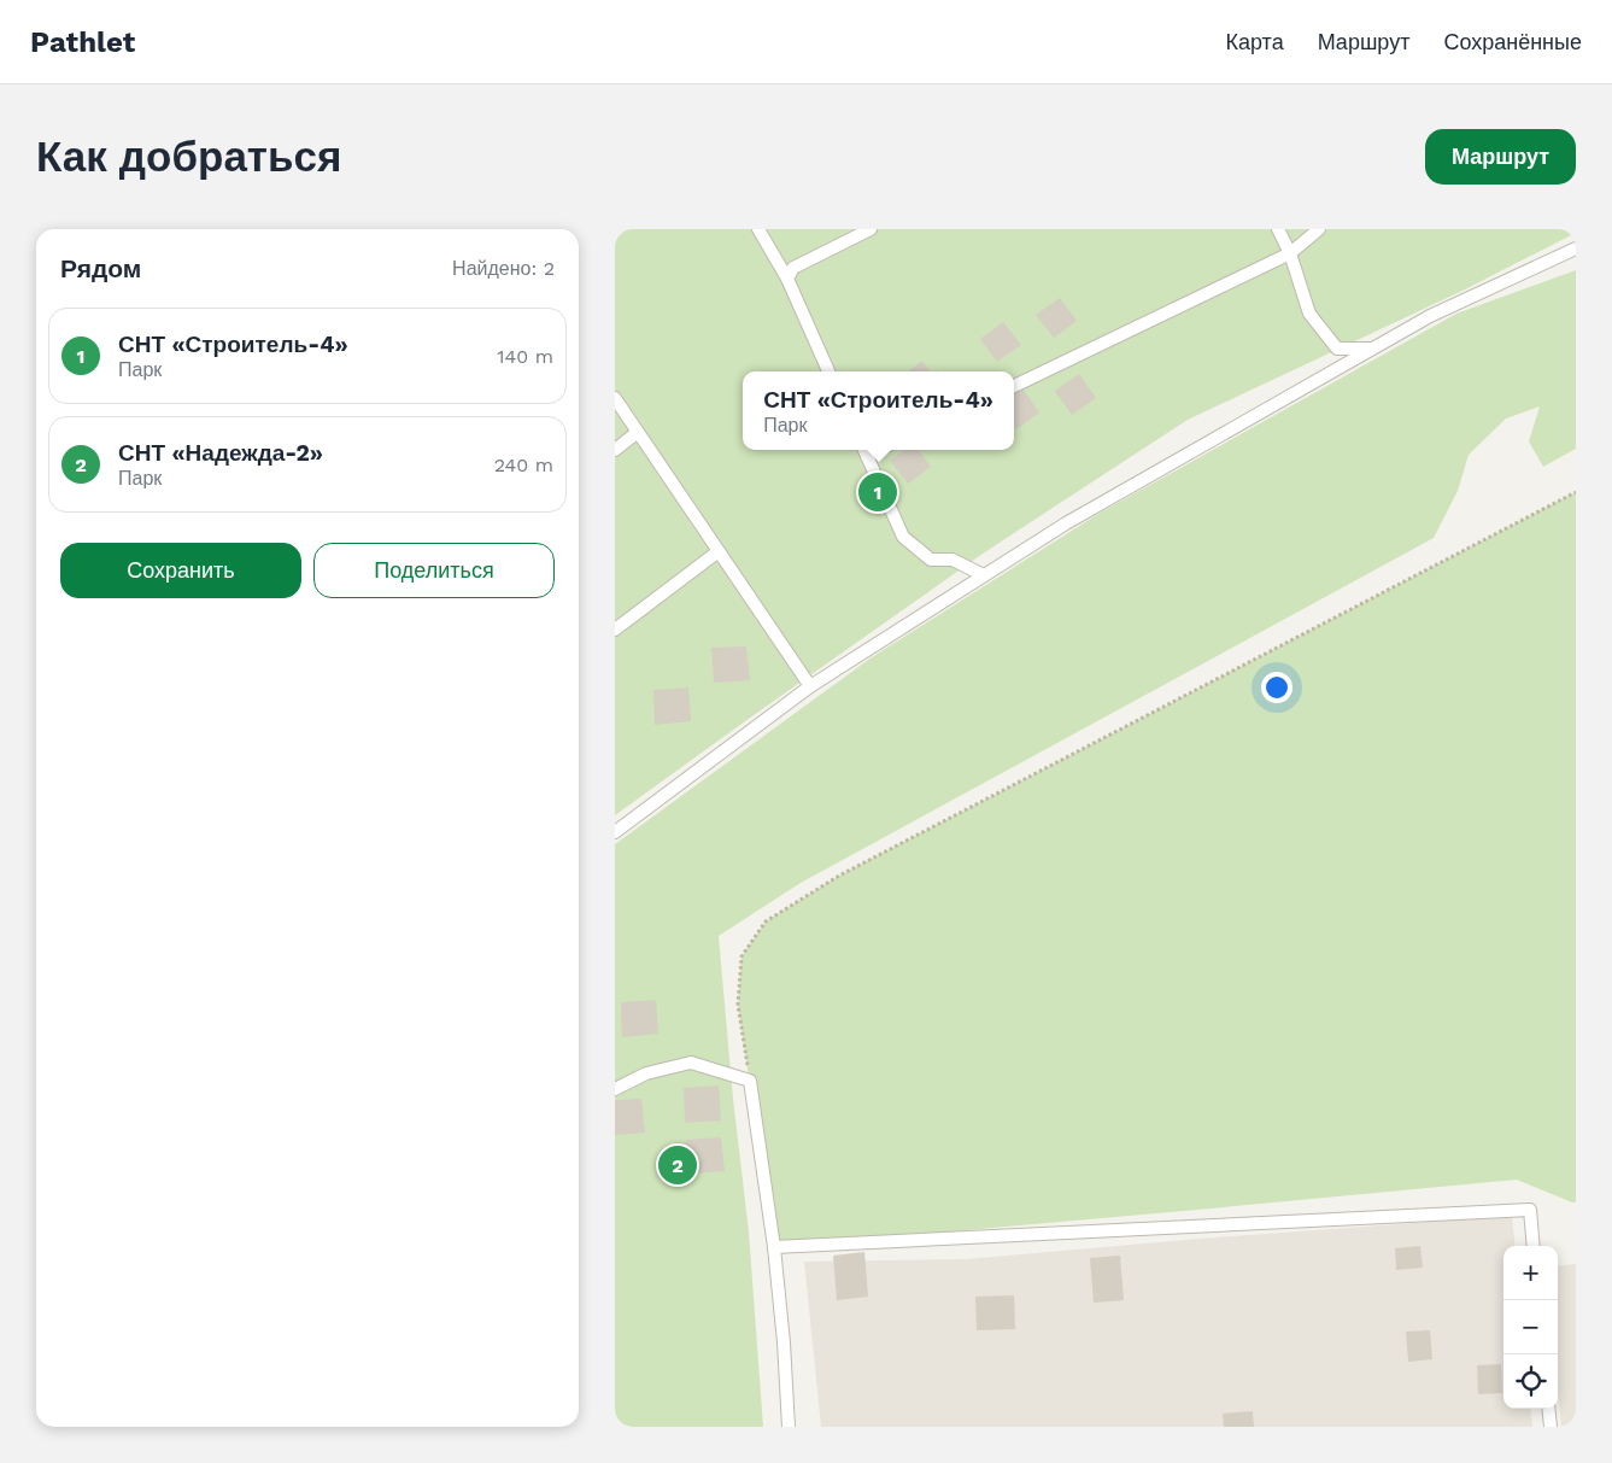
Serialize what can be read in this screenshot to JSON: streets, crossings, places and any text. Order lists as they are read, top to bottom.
{
  "page": {
    "header": "Pathlet",
    "nav": ["Карта", "Маршрут", "Сохранённые"],
    "buttons": [
      "Маршрут",
      ["Сохранить", "Поделиться"]
    ],
    "title": "Как добраться",
    "heading": ["Рядом", "Найдено: 2"],
    "list": [
      {
        "mark": "1",
        "name": "СНТ «Строитель-4»",
        "note": "Парк",
        "value": "140 m"
      },
      {
        "mark": "2",
        "name": "СНТ «Надежда-2»",
        "note": "Парк",
        "value": "240 m"
      }
    ],
    "popup": ["СНТ «Строитель-4»", "Парк"],
    "pins": ["1", "2"],
    "map_buttons": ["+", "−"]
  }
}
